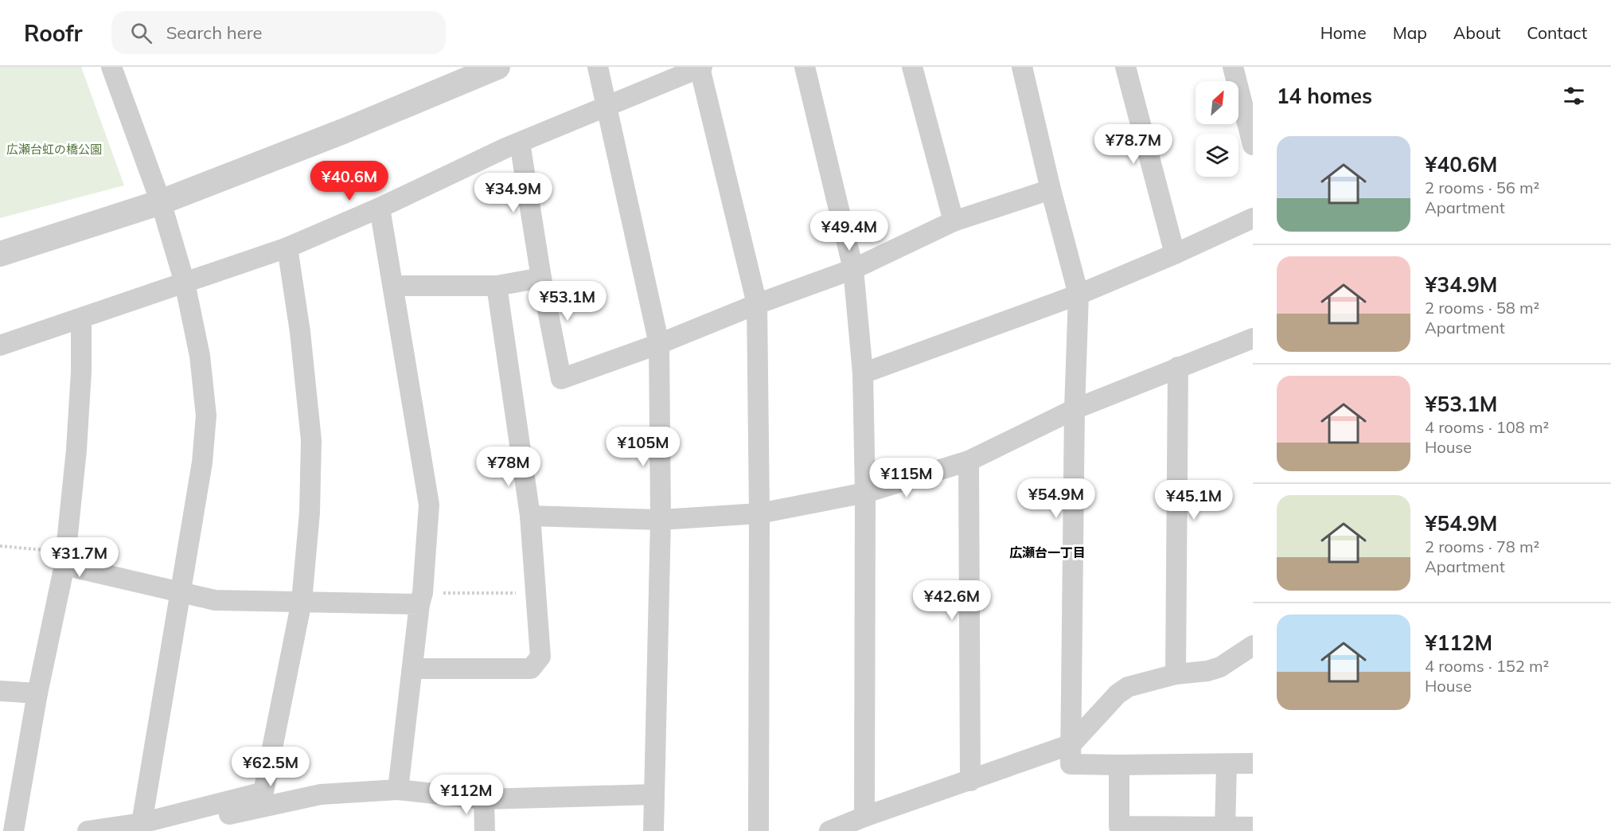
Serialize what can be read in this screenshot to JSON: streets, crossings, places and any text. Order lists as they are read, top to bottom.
{
  "districts": ["広瀬台一丁目"],
  "parks": ["広瀬台虹の橋公園"],
  "north": "top right",
  "page": {
    "header": "Roofr",
    "search": "Search here",
    "nav": [
      "Home",
      "Map",
      "About",
      "Contact"
    ],
    "heading": "14 homes",
    "price": [
      "¥78.7M",
      "¥40.6M",
      "¥34.9M",
      "¥49.4M",
      "¥53.1M",
      "¥105M",
      "¥78M",
      "¥115M",
      "¥54.9M",
      "¥45.1M",
      "¥31.7M",
      "¥42.6M",
      "¥62.5M",
      "¥112M"
    ],
    "list": [
      {
        "name": "¥40.6M",
        "note": "2 rooms · 56 m² · Apartment"
      },
      {
        "name": "¥34.9M",
        "note": "2 rooms · 58 m² · Apartment"
      },
      {
        "name": "¥53.1M",
        "note": "4 rooms · 108 m² · House"
      },
      {
        "name": "¥54.9M",
        "note": "2 rooms · 78 m² · Apartment"
      },
      {
        "name": "¥112M",
        "note": "4 rooms · 152 m² · House"
      }
    ]
  }
}
